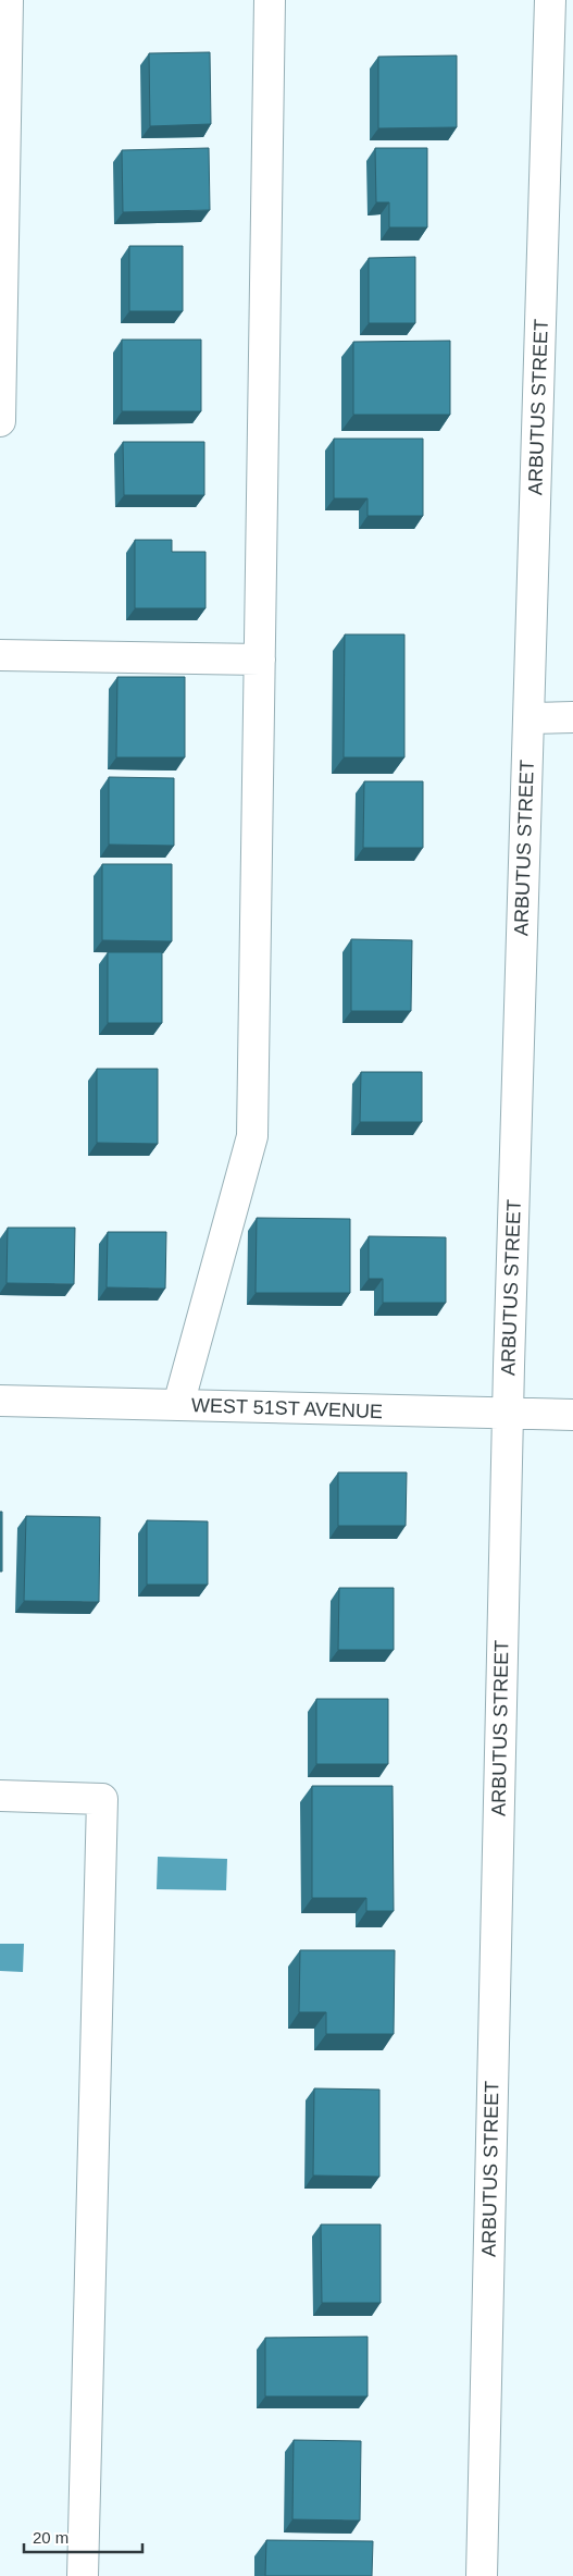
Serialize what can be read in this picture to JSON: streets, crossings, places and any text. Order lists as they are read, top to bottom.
{
  "streets": {
    "street": ["ARBUTUS STREET", "WEST 51ST AVENUE"]
  },
  "crossings": [
    ["ARBUTUS STREET", "WEST 51ST AVENUE"]
  ],
  "scale_bar": "20 m"
}
